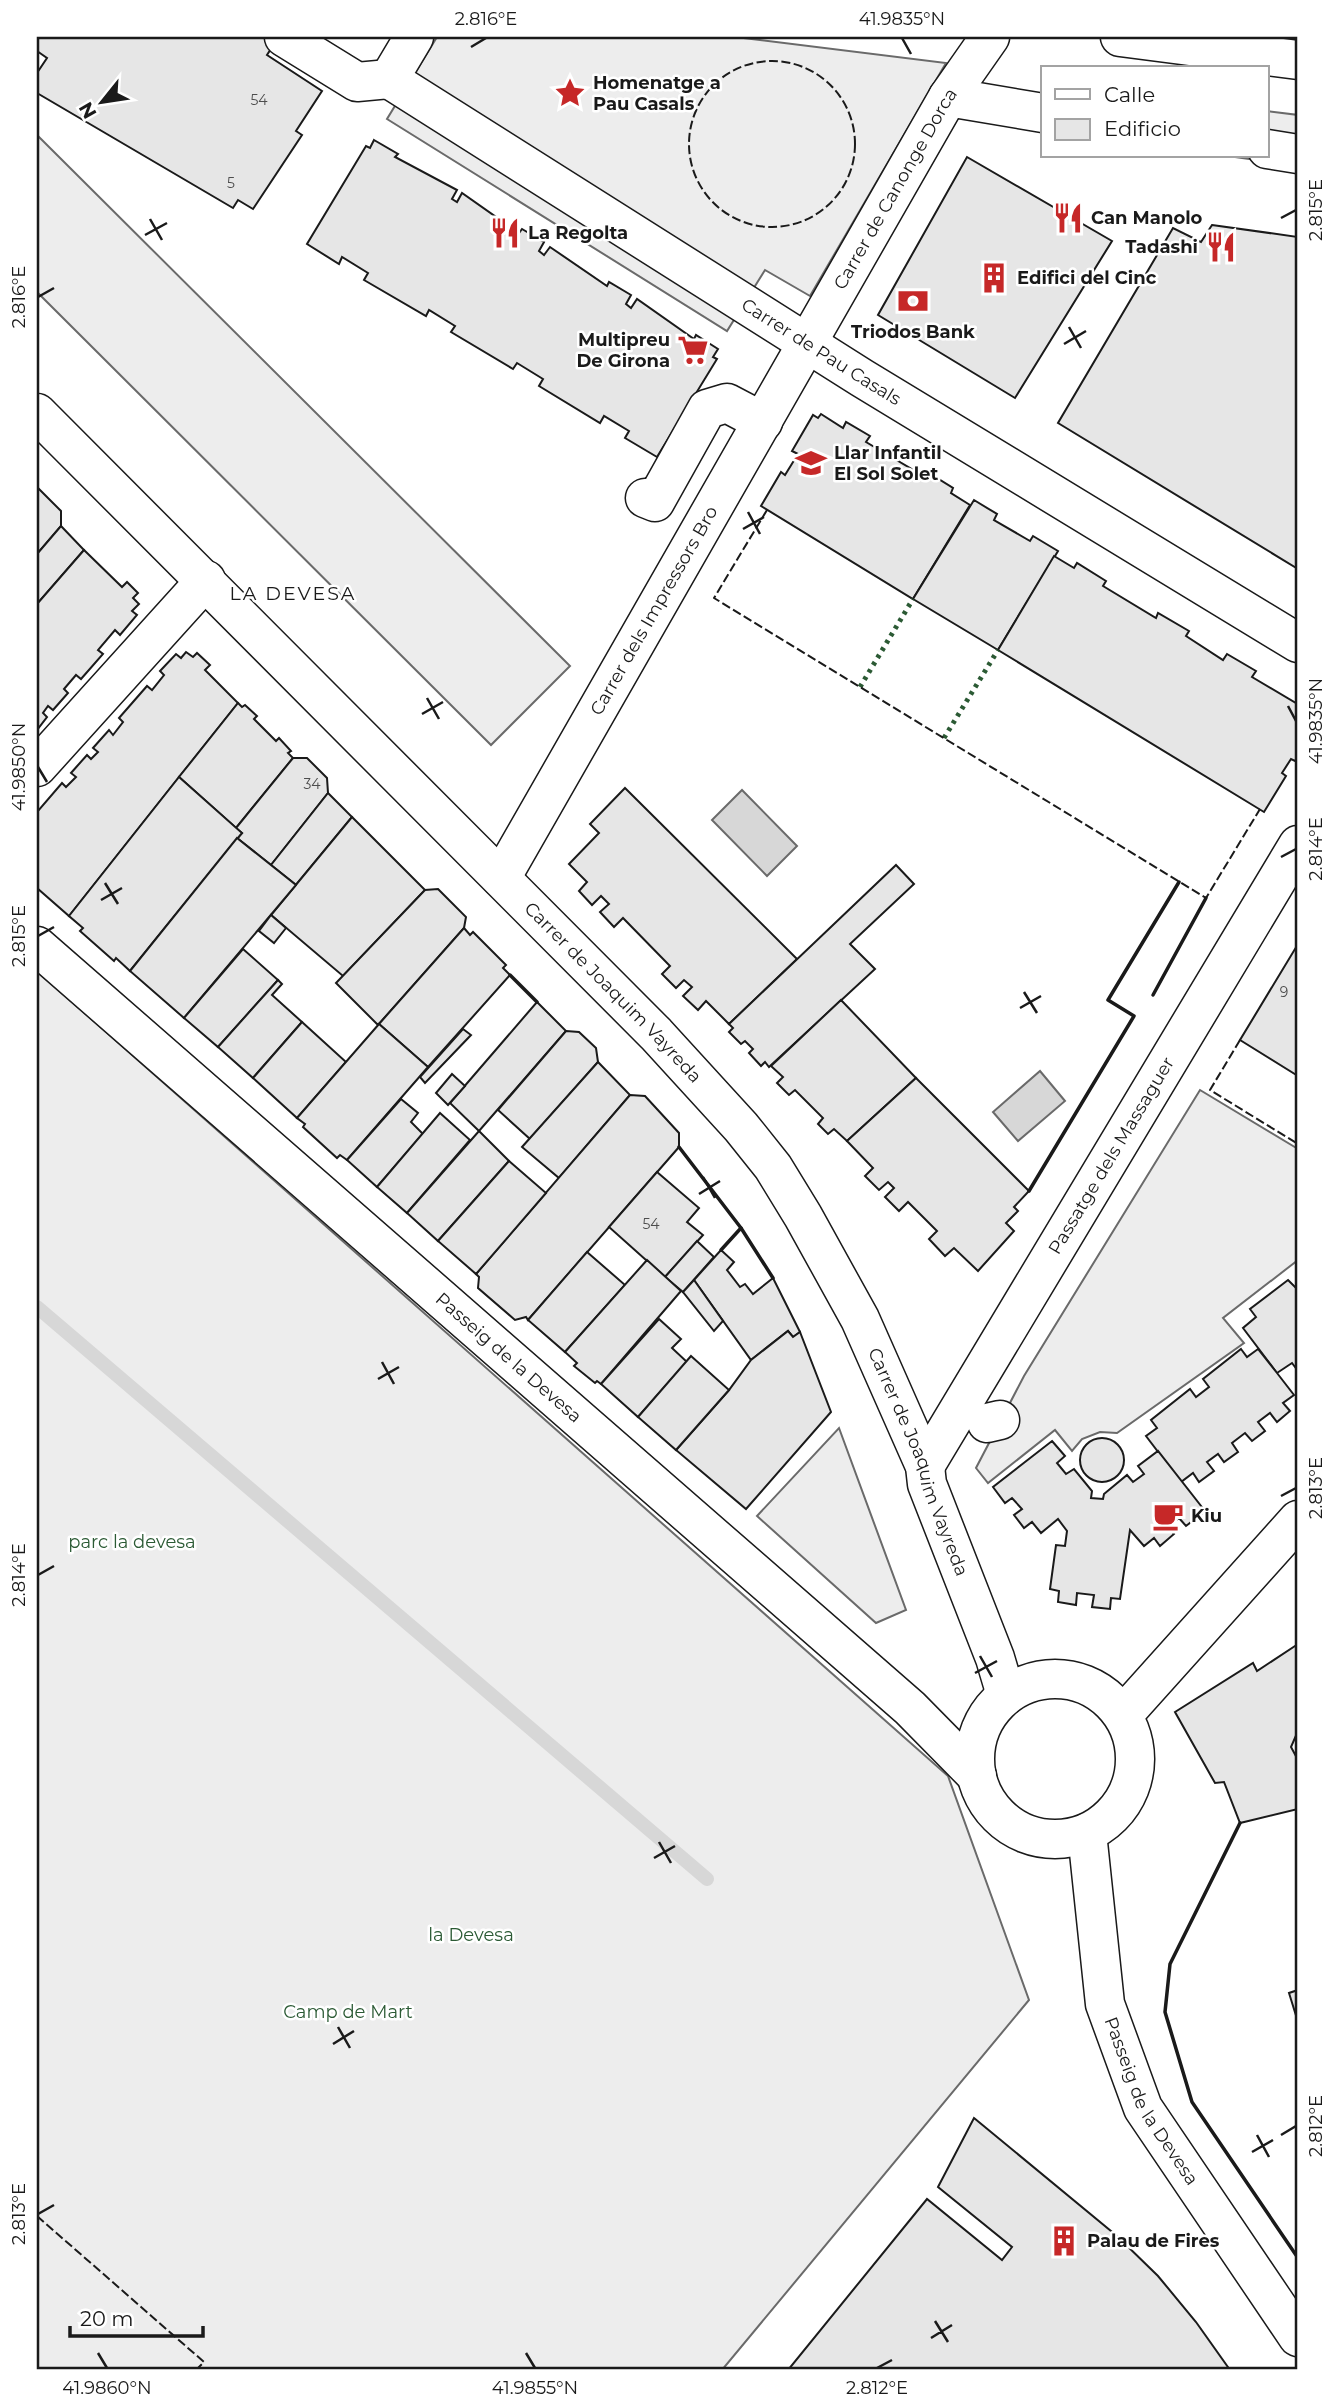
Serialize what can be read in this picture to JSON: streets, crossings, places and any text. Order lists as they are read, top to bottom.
{
  "streets": {
    "street": [
      "Carrer de Canonge Dorca",
      "Carrer de Pau Casals",
      "Carrer dels Impressors Bro",
      "Carrer de Joaquim Vayreda",
      "Passatge dels Massaguer",
      "Passeig de la Devesa"
    ]
  },
  "crossings": [
    ["Carrer de Canonge Dorca", "Carrer de Pau Casals"],
    ["Carrer de Canonge Dorca", "Carrer dels Impressors Bro"],
    ["Carrer de Pau Casals", "Carrer dels Impressors Bro"],
    ["Carrer dels Impressors Bro", "Carrer de Joaquim Vayreda"],
    ["Carrer de Joaquim Vayreda", "Passatge dels Massaguer"],
    ["Carrer de Joaquim Vayreda", "Passeig de la Devesa"]
  ],
  "districts": ["LA DEVESA"],
  "parks": ["parc la devesa", "la Devesa", "Camp de Mart"],
  "places": {
    "place": ["Homenatge a Pau Casals"],
    "restaurant": ["Can Manolo", "La Regolta", "Tadashi"],
    "building": ["Edifici del Cinc", "Palau de Fires"],
    "bank": ["Triodos Bank"],
    "supermarket": ["Multipreu De Girona"],
    "school or university": ["Llar Infantil El Sol Solet"],
    "cafe": ["Kiu"]
  },
  "house_numbers": [
    "54",
    "5",
    "34",
    "9",
    "54"
  ],
  "legend": ["Calle", "Edificio"],
  "scale_bar": "20 m",
  "north": "bottom left",
  "coordinates": [
    "2.816°E",
    "41.9835°N",
    "2.815°E",
    "41.9850°N",
    "2.814°E",
    "2.813°E",
    "2.812°E",
    "41.9860°N",
    "41.9855°N"
  ]
}
